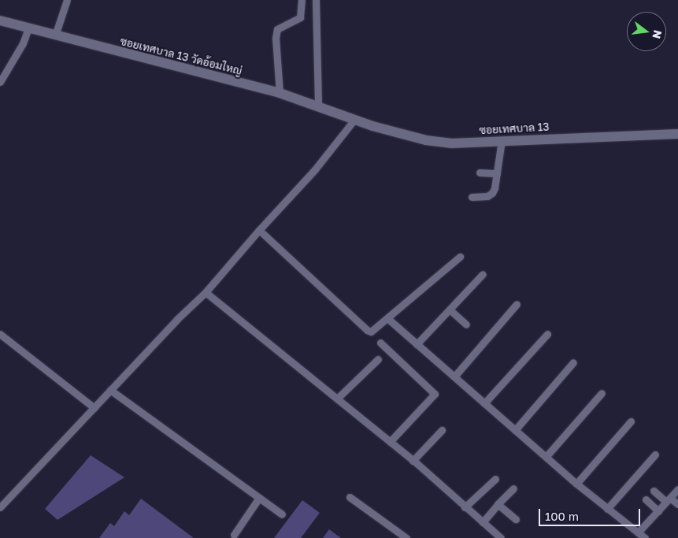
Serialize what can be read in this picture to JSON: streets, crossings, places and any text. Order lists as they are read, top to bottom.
{
  "streets": {
    "street": ["ซอยเทศบาล 13 วัดอ้อมใหญ่", "ซอยเทศบาล 13"]
  },
  "crossings": [
    ["ซอยเทศบาล 13 วัดอ้อมใหญ่", "ซอยเทศบาล 13"]
  ],
  "scale_bar": "100 m",
  "north": "right"
}
